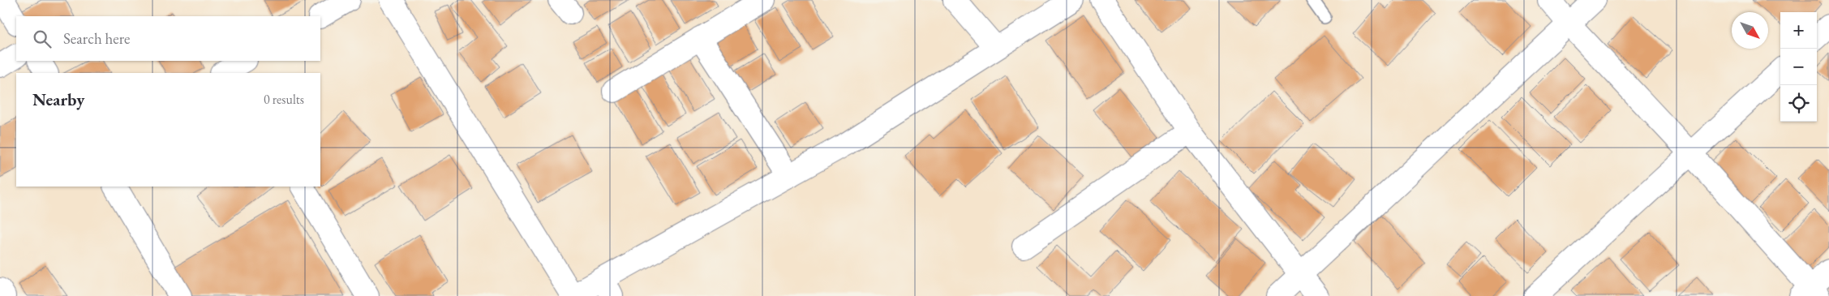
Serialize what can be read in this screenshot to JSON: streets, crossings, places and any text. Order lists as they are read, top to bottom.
{
  "north": "bottom right",
  "page": {
    "map_buttons": ["+", "−"],
    "search": "Search here",
    "heading": ["Nearby", "0 results"]
  }
}
